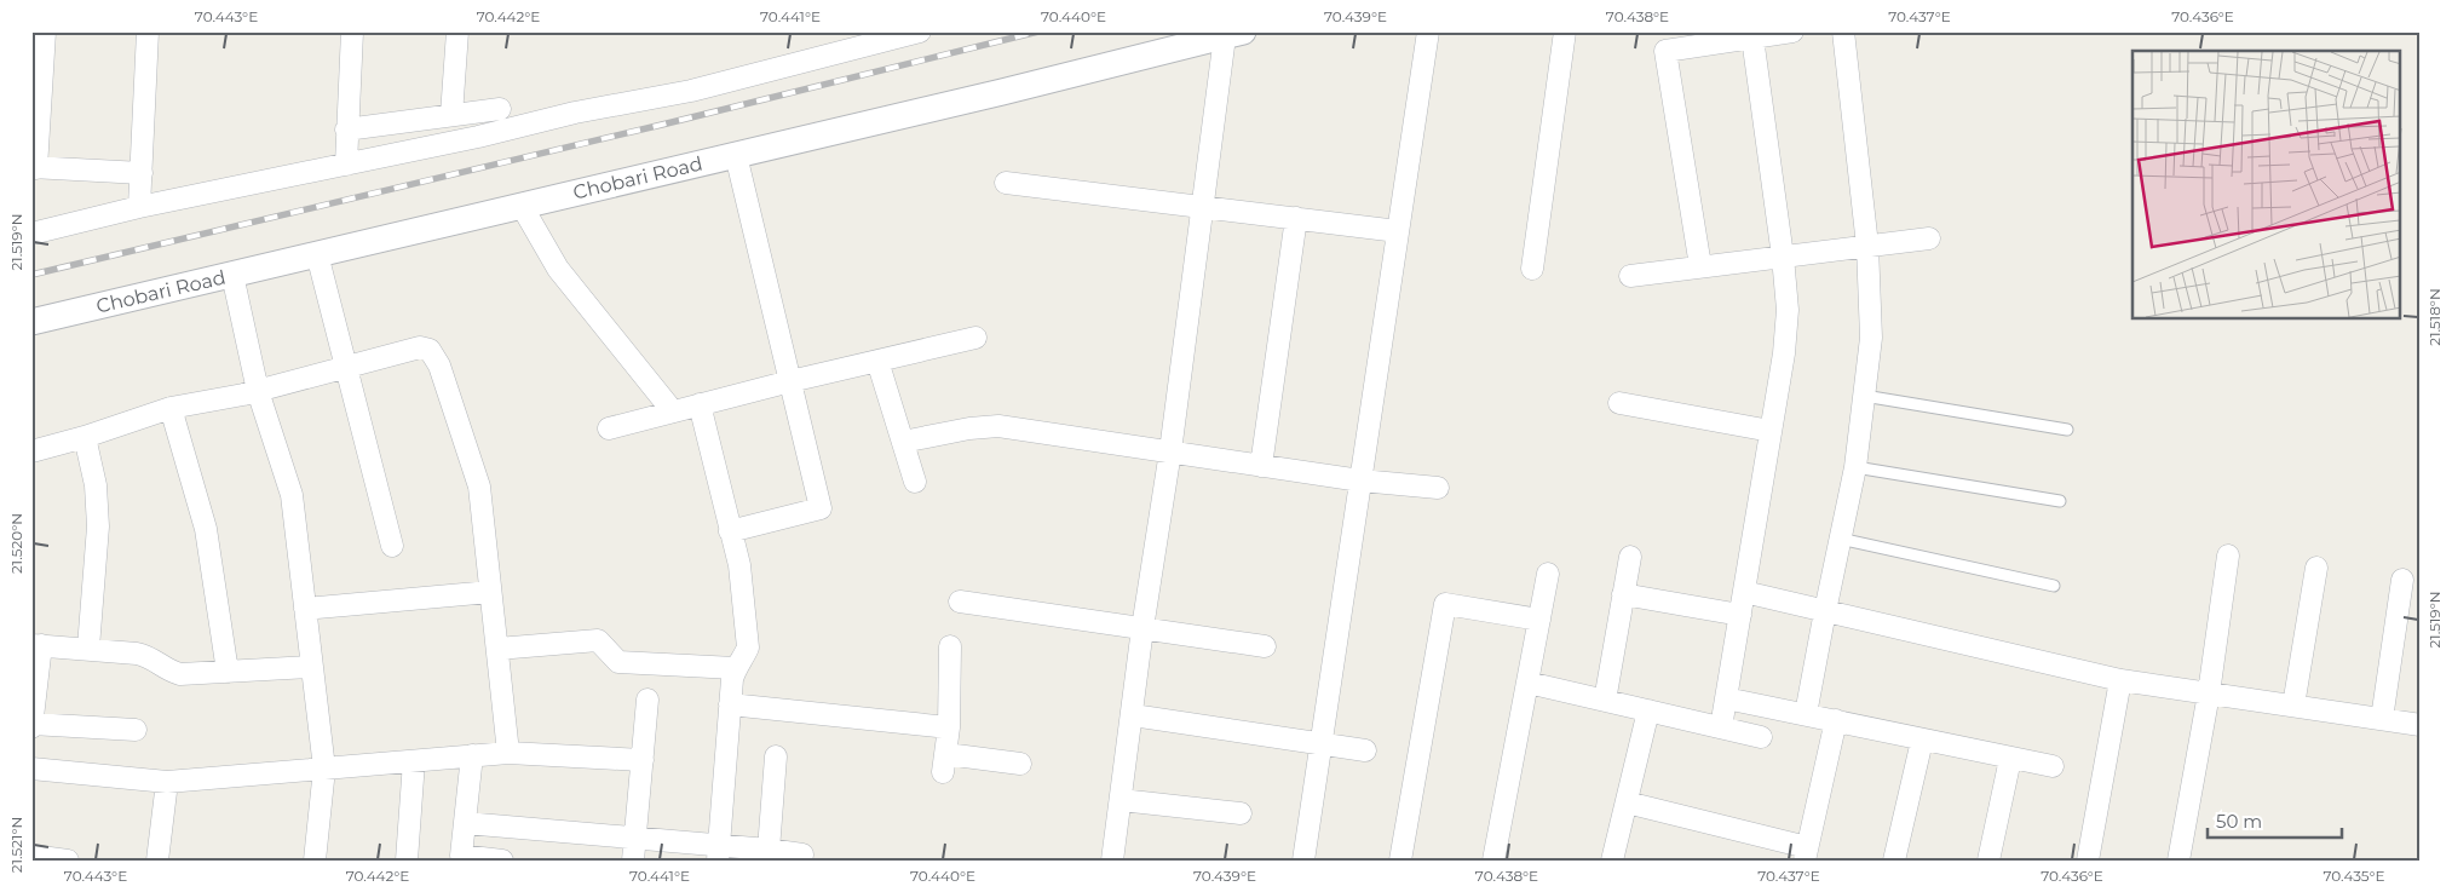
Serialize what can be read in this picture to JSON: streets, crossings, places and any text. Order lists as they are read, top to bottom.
{
  "streets": {
    "street": ["Chobari Road"]
  },
  "scale_bar": "50 m",
  "coordinates": [
    "70.443°E",
    "70.442°E",
    "70.441°E",
    "70.440°E",
    "70.439°E",
    "70.438°E",
    "70.437°E",
    "70.436°E",
    "21.519°N",
    "21.518°N",
    "21.520°N",
    "21.521°N",
    "70.435°E"
  ]
}
